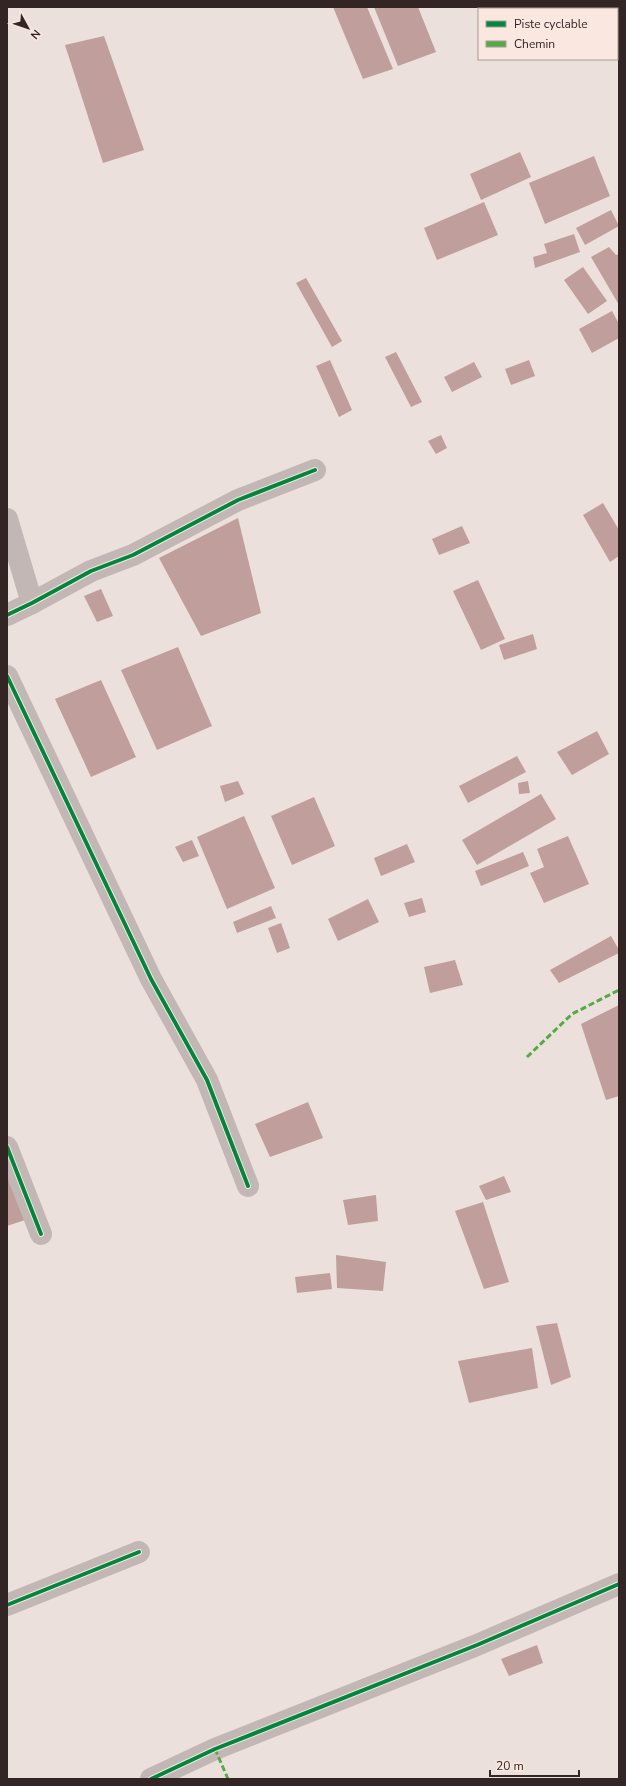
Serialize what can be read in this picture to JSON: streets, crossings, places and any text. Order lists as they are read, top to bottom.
{
  "legend": ["Piste cyclable", "Chemin"],
  "scale_bar": "20 m",
  "north": "bottom right"
}
